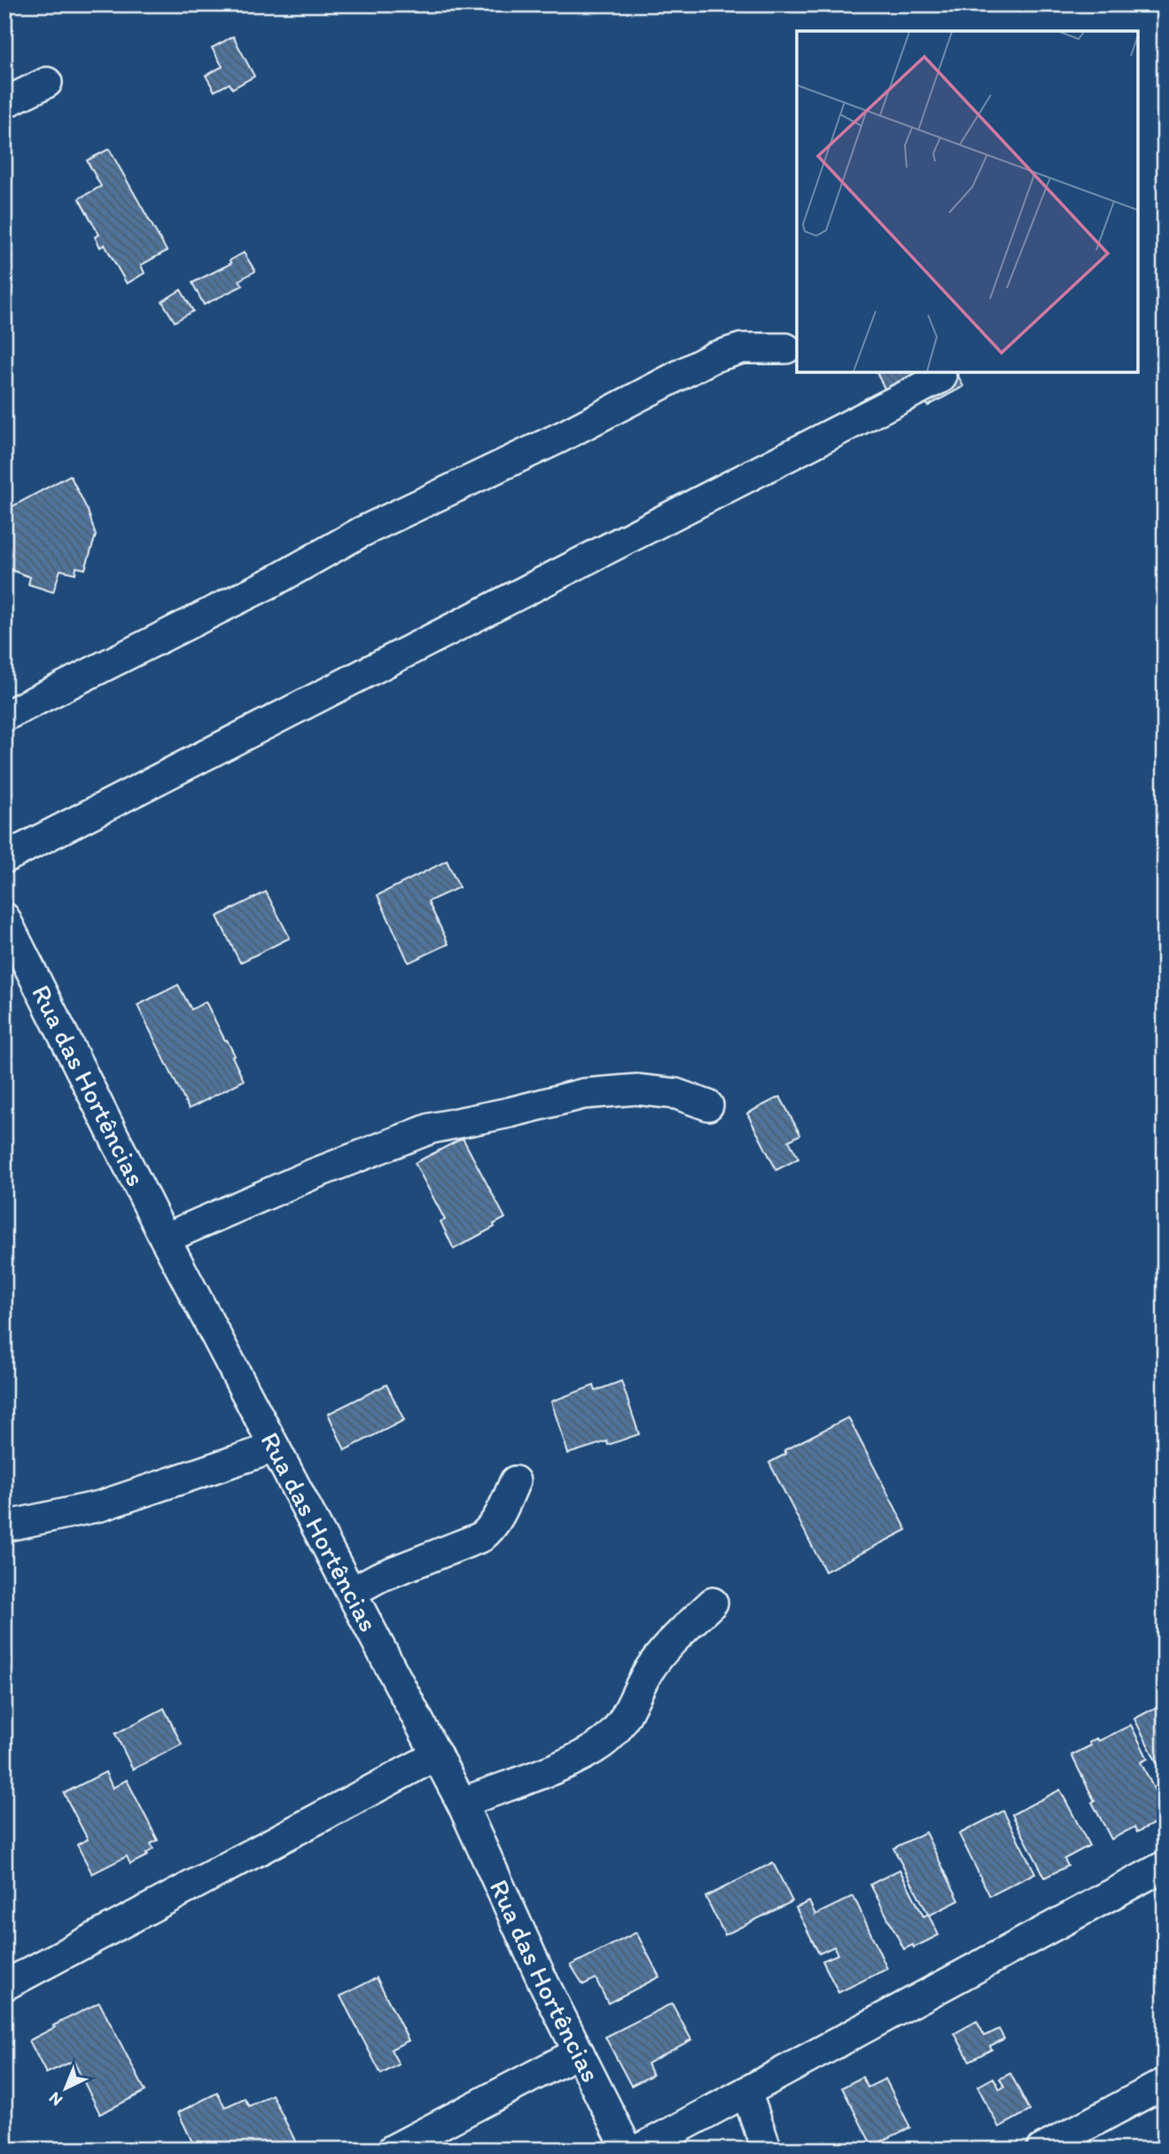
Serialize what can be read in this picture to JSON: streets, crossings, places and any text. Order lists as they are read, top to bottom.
{
  "streets": {
    "street": ["Rua das Hortências"]
  },
  "north": "bottom left"
}
